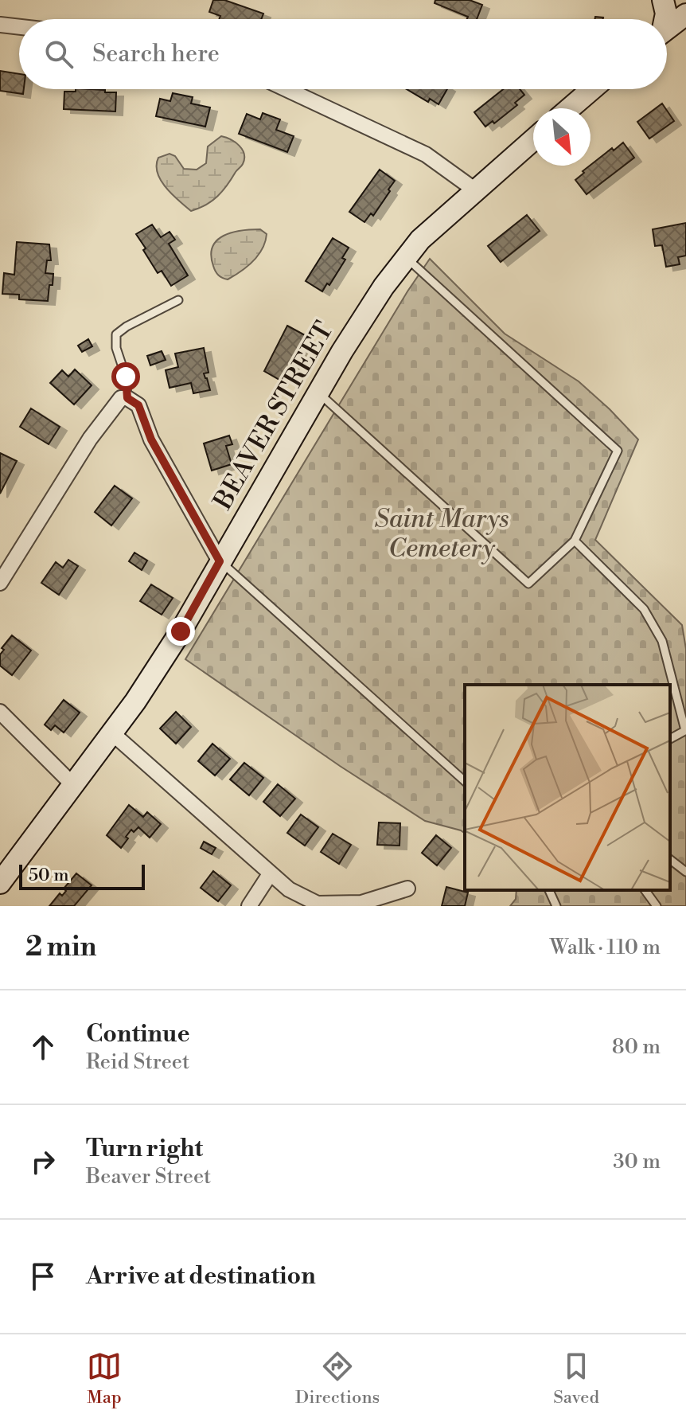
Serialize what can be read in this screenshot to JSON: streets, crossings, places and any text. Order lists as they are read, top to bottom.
{
  "streets": {
    "main road": ["BEAVER STREET"]
  },
  "parks": ["Saint Marys Cemetery"],
  "scale_bar": "50 m",
  "north": "bottom right",
  "page": {
    "search": "Search here",
    "scale": "50 m",
    "heading": ["2 min", "Walk · 110 m"],
    "list": [
      ["Continue", "Reid Street", "80 m"],
      ["Turn right", "Beaver Street", "30 m"],
      "Arrive at destination"
    ],
    "nav": ["Map", "Directions", "Saved"]
  }
}
